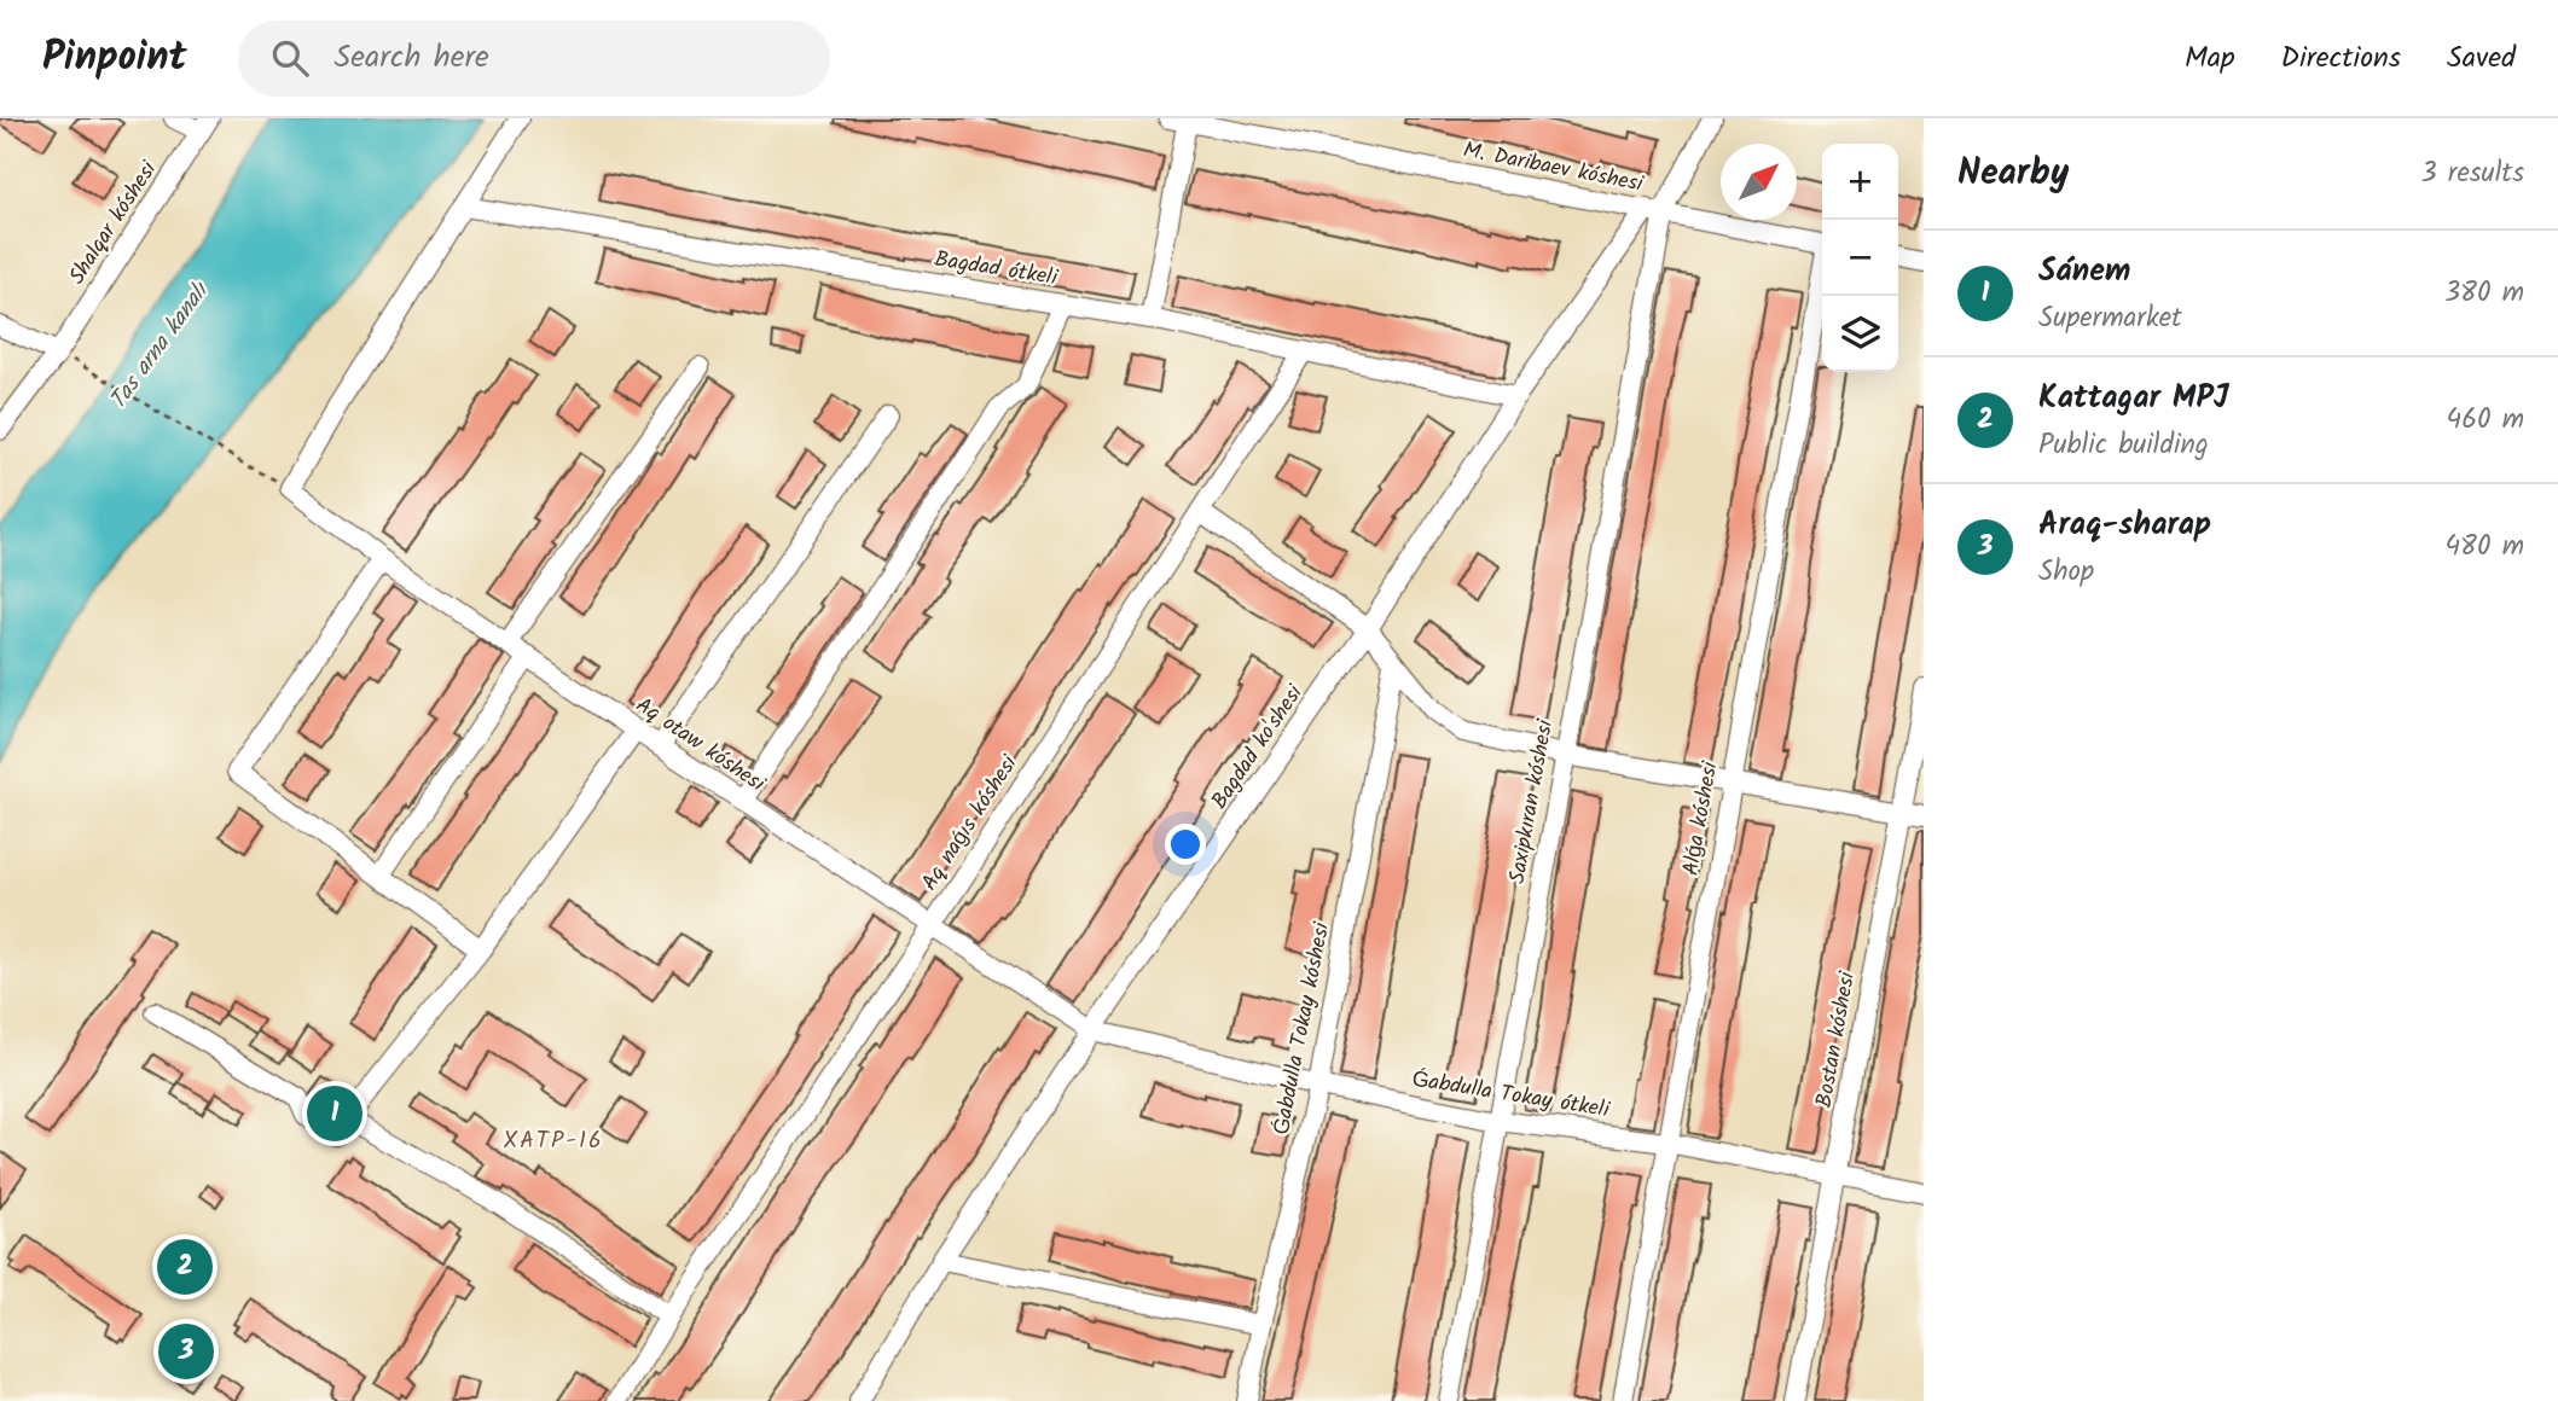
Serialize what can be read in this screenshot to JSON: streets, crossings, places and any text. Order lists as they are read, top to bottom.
{
  "streets": {
    "street": [
      "M. Daribaev kóshesi",
      "Shalqar kóshesi",
      "Bagdad ótkeli",
      "Aq otaw kóshesi",
      "Bagdad ko'shesi",
      "Saxipkıran kóshesi",
      "Alǵa kóshesi",
      "Aq naǵıs kóshesi",
      "Ǵabdulla Tokay kóshesi",
      "Bostan kóshesi",
      "Ǵabdulla Tokay ótkeli"
    ]
  },
  "crossings": [
    ["M. Daribaev kóshesi", "Bagdad ko'shesi"],
    ["M. Daribaev kóshesi", "Saxipkıran kóshesi"],
    ["Bagdad ótkeli", "Bagdad ko'shesi"],
    ["Bagdad ótkeli", "Aq naǵıs kóshesi"],
    ["Aq otaw kóshesi", "Bagdad ko'shesi"],
    ["Aq otaw kóshesi", "Aq naǵıs kóshesi"],
    ["Aq otaw kóshesi", "Ǵabdulla Tokay ótkeli"],
    ["Bagdad ko'shesi", "Saxipkıran kóshesi"],
    ["Bagdad ko'shesi", "Ǵabdulla Tokay ótkeli"],
    ["Saxipkıran kóshesi", "Ǵabdulla Tokay ótkeli"],
    ["Alǵa kóshesi", "Ǵabdulla Tokay ótkeli"],
    ["Ǵabdulla Tokay kóshesi", "Ǵabdulla Tokay ótkeli"],
    ["Bostan kóshesi", "Ǵabdulla Tokay ótkeli"]
  ],
  "districts": ["XATP-16"],
  "water": ["Tas arna kanalı"],
  "north": "top right",
  "page": {
    "header": "Pinpoint",
    "search": "Search here",
    "nav": ["Map", "Directions", "Saved"],
    "heading": ["Nearby", "3 results"],
    "map_buttons": ["+", "−"],
    "list": [
      {
        "mark": "1",
        "name": "Sánem",
        "note": "Supermarket",
        "value": "380 m"
      },
      {
        "mark": "2",
        "name": "Kattagar MPJ",
        "note": "Public building",
        "value": "460 m"
      },
      {
        "mark": "3",
        "name": "Araq-sharap",
        "note": "Shop",
        "value": "480 m"
      }
    ],
    "pins": ["1", "2", "3"]
  }
}
